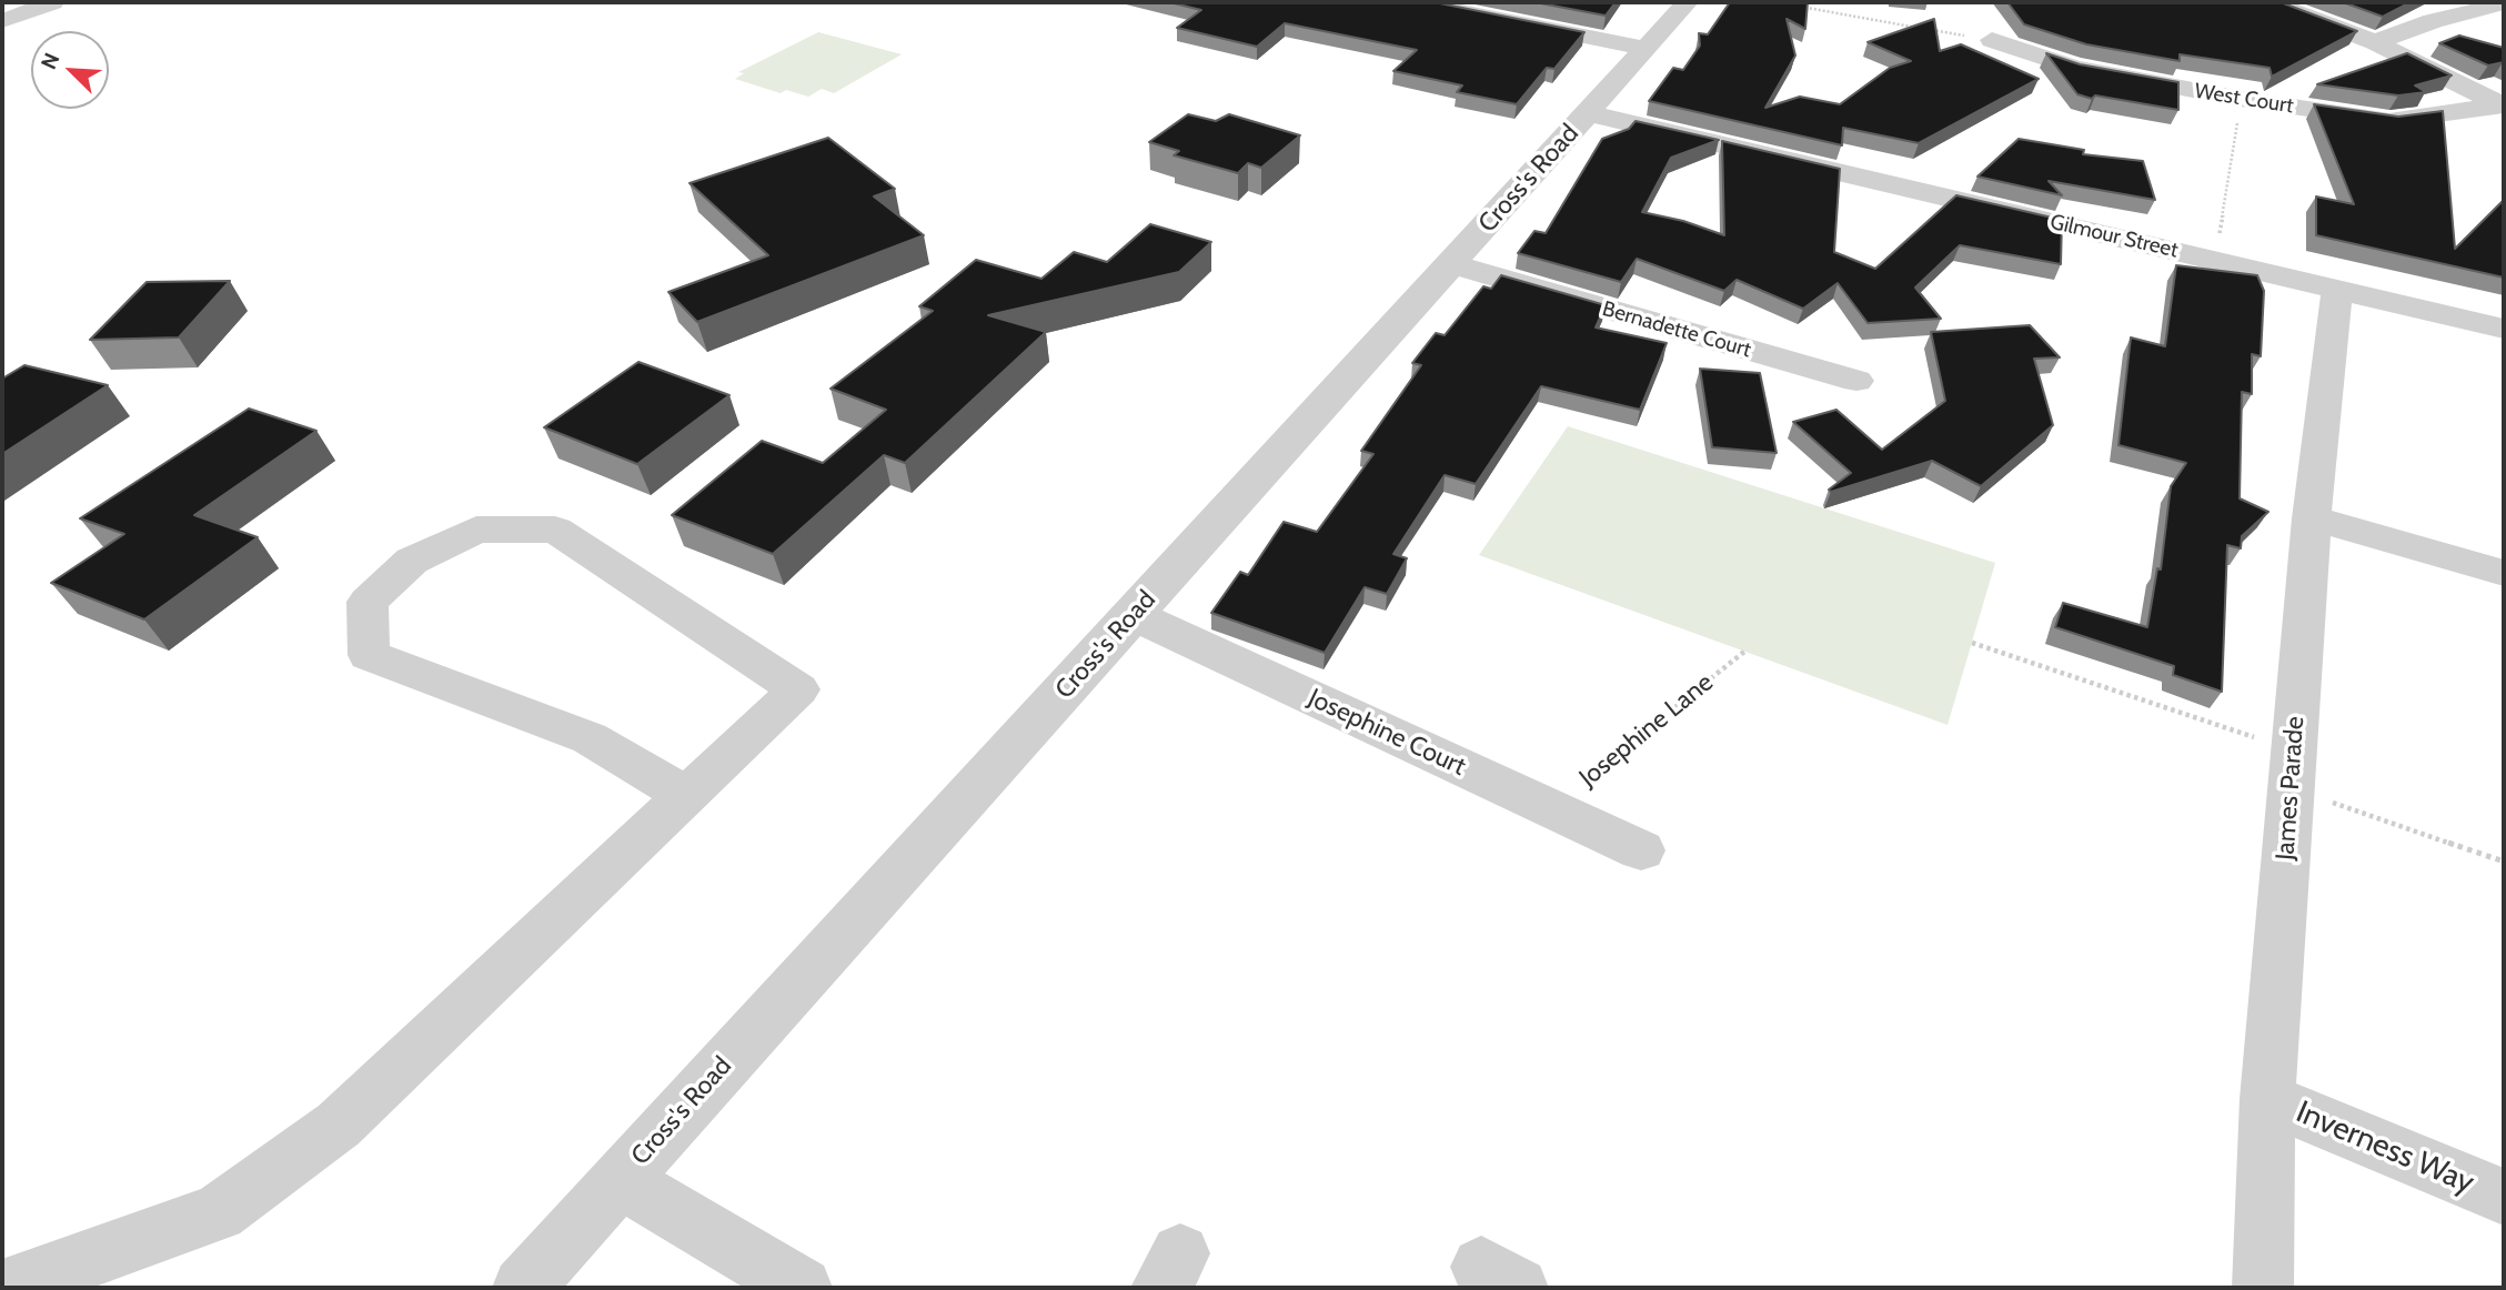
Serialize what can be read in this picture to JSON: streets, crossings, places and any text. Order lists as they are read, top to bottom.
{
  "streets": {
    "street": [
      "West Court",
      "Cross's Road",
      "Gilmour Street",
      "Bernadette Court",
      "Josephine Court",
      "James Parade",
      "Inverness Way"
    ],
    "path": ["Josephine Lane"]
  },
  "crossings": [
    ["Cross's Road", "Gilmour Street"],
    ["Cross's Road", "Bernadette Court"],
    ["Cross's Road", "Josephine Court"],
    ["Gilmour Street", "James Parade"],
    ["Josephine Lane", "Josephine Court"],
    ["James Parade", "Inverness Way"]
  ],
  "north": "top left"
}
